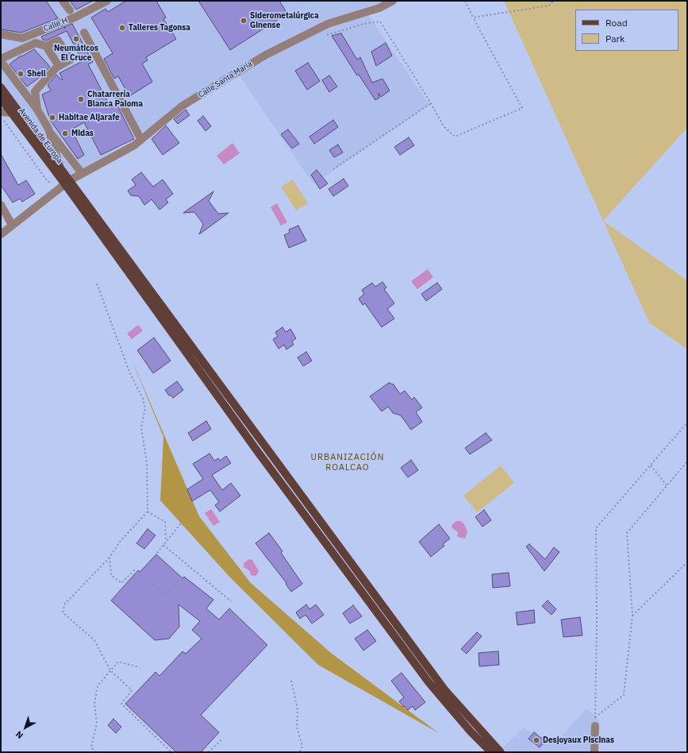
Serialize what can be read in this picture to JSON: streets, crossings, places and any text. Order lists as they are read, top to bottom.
{
  "streets": {
    "main road": ["Avenida de Europa"],
    "street": ["Calle H", "Calle Santa María"]
  },
  "crossings": [
    ["Calle Santa María", "Avenida de Europa"]
  ],
  "districts": ["URBANIZACIÓN ROALCAO"],
  "places": [
    "Siderometalúrgica Ginense",
    "Talleres Tagonsa",
    "Neumáticos El Cruce",
    "Shell",
    "Chatarrería Blanca Paloma",
    "Habitae Aljarafe",
    "Midas",
    "Desjoyaux Piscinas"
  ],
  "legend": ["Road", "Park"],
  "north": "bottom left"
}
